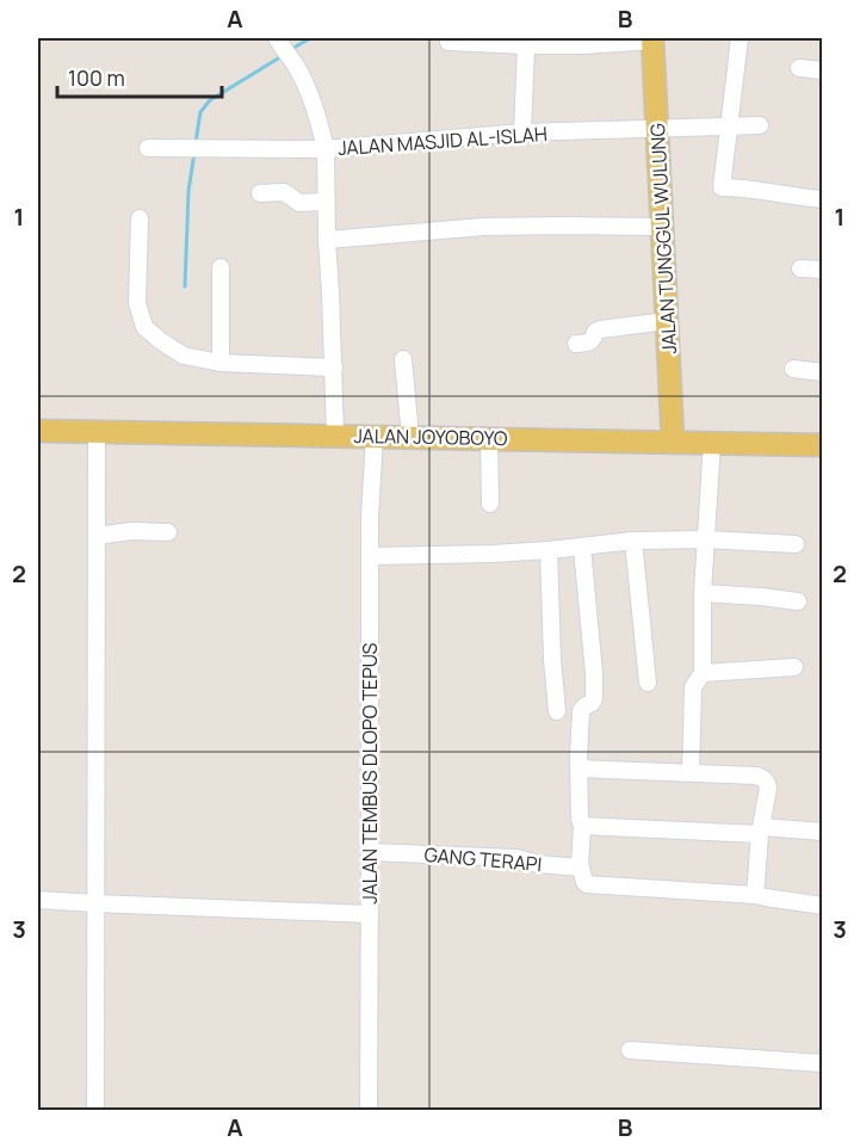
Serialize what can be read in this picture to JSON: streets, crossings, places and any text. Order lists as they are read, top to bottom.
{
  "streets": {
    "main road": ["JALAN TUNGGUL WULUNG", "JALAN JOYOBOYO"],
    "street": ["JALAN MASJID AL-ISLAH", "JALAN TEMBUS DLOPO TEPUS", "GANG TERAPI"]
  },
  "crossings": [
    ["JALAN MASJID AL-ISLAH", "JALAN TUNGGUL WULUNG"],
    ["JALAN MASJID AL-ISLAH", "JALAN JOYOBOYO"],
    ["JALAN TUNGGUL WULUNG", "JALAN JOYOBOYO"],
    ["JALAN JOYOBOYO", "JALAN TEMBUS DLOPO TEPUS"],
    ["JALAN TEMBUS DLOPO TEPUS", "GANG TERAPI"]
  ],
  "scale_bar": "100 m",
  "grid": {
    "columns": ["A", "B"],
    "rows": ["1", "2", "3"]
  }
}
